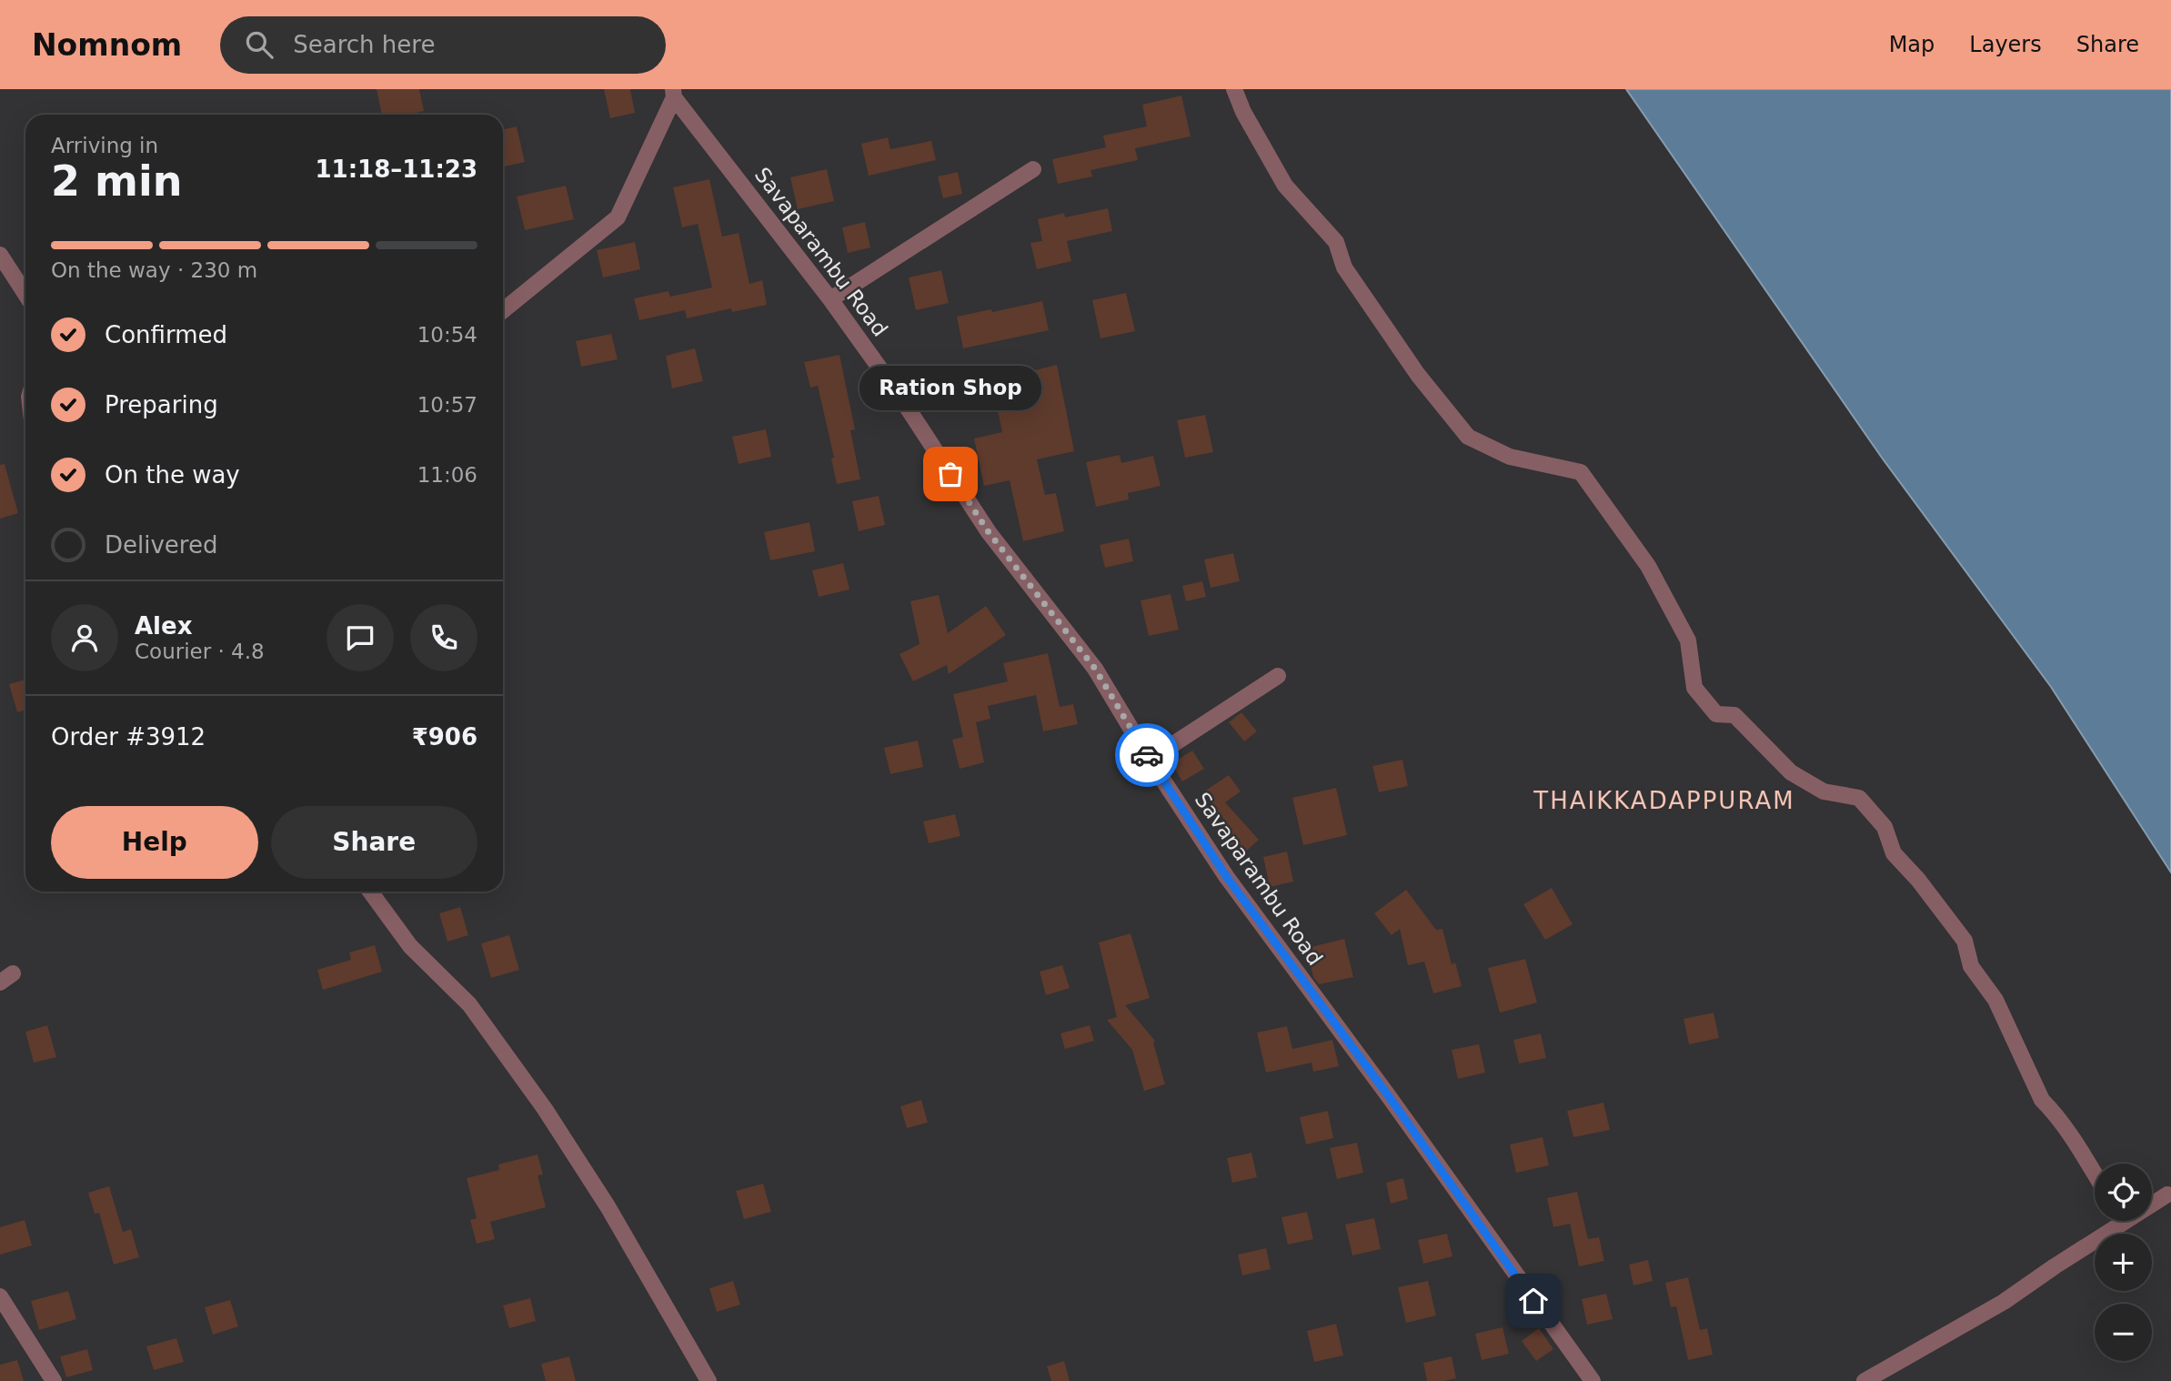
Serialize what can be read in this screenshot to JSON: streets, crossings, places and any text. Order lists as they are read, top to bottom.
{
  "streets": {
    "street": ["Savaparambu Road"]
  },
  "districts": ["THAIKKADAPPURAM"],
  "places": ["Ration Shop"],
  "page": {
    "header": "Nomnom",
    "search": "Search here",
    "nav": ["Map", "Layers", "Share"],
    "heading": ["2 min", "Arriving in", "11:18–11:23"],
    "panel": [
      "Alex",
      "Courier · 4.8",
      "Order #3912",
      "₹906"
    ],
    "bar": "On the way · 230 m",
    "list": [
      ["Confirmed", "10:54"],
      ["Preparing", "10:57"],
      ["On the way", "11:06"],
      "Delivered"
    ],
    "bubble": "Ration Shop",
    "buttons": ["Help", "Share"],
    "map_buttons": ["+", "−"]
  }
}
